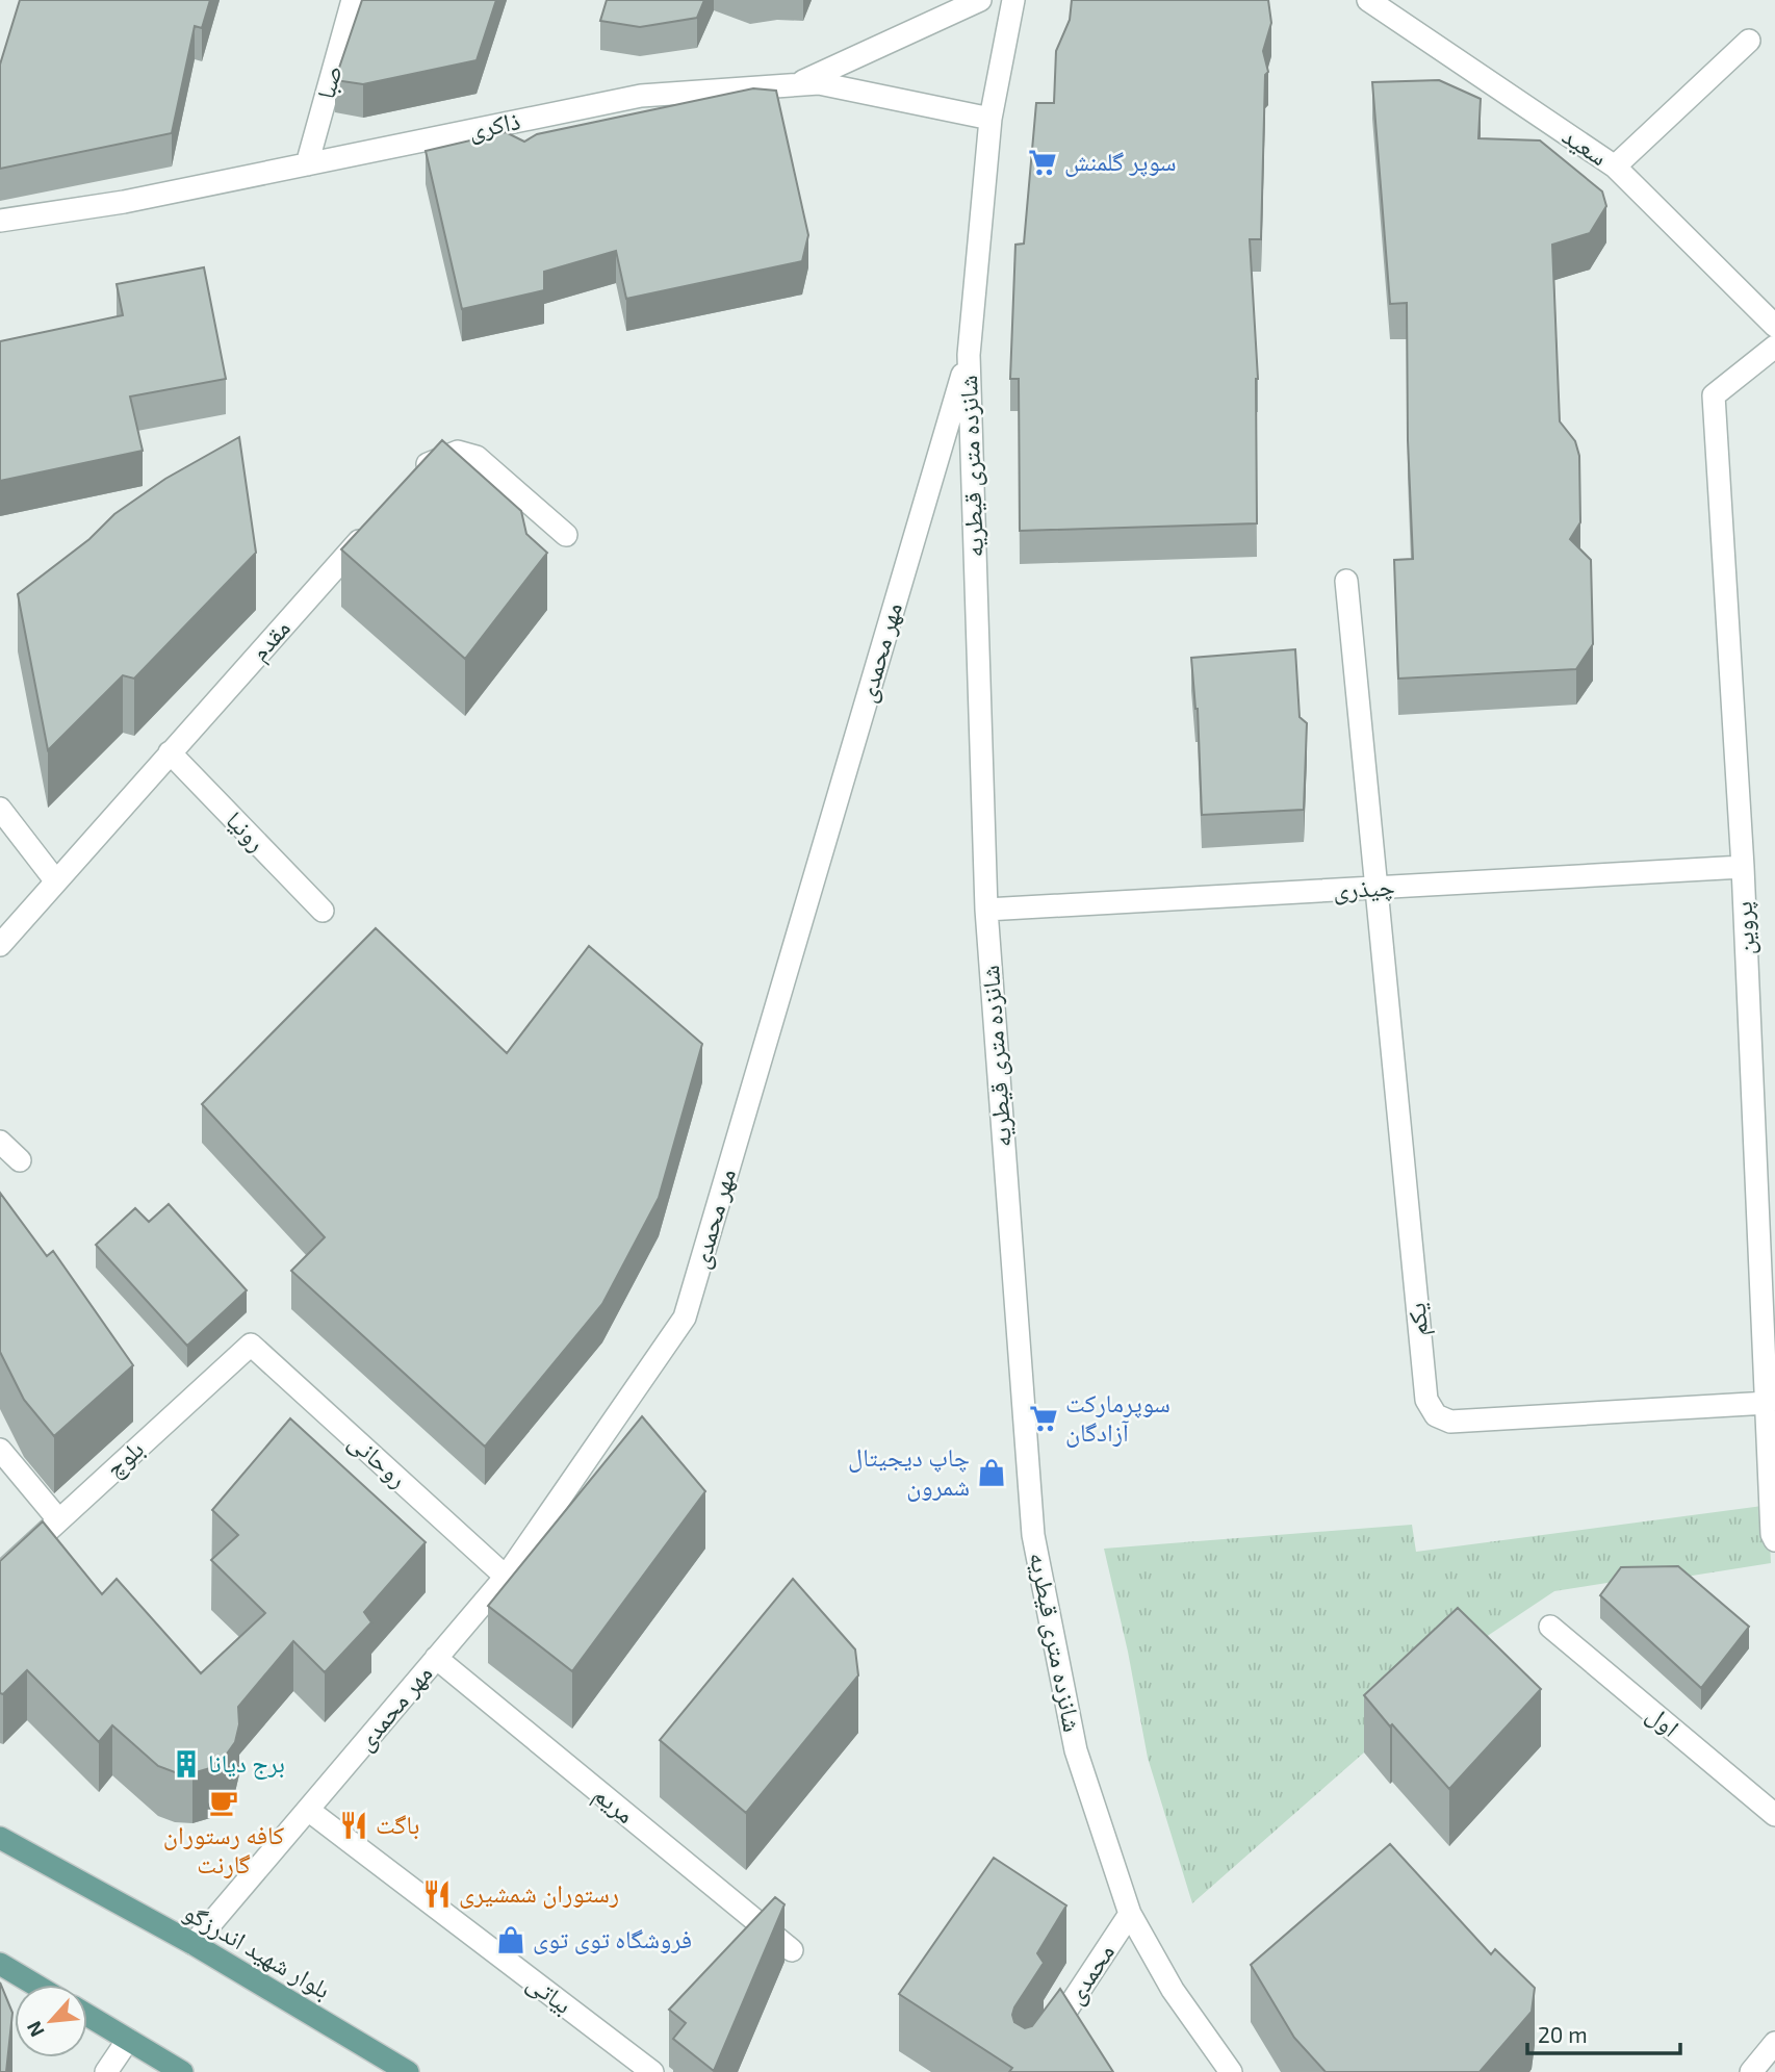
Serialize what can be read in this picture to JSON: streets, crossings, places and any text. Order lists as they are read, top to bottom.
{
  "streets": {
    "main road": ["بلوار شهید اندرزگو"],
    "street": [
      "صبا",
      "ذاکری",
      "سعید",
      "شانزده متری قیطریه",
      "مقدم",
      "مهر محمدی",
      "رونیا",
      "چیذری",
      "پروین",
      "یکم",
      "بلوچ",
      "روحانی",
      "اول",
      "مریم",
      "محمدی",
      "بیاتی"
    ]
  },
  "crossings": [
    ["صبا", "ذاکری"],
    ["ذاکری", "شانزده متری قیطریه"],
    ["شانزده متری قیطریه", "مهر محمدی"],
    ["شانزده متری قیطریه", "چیذری"],
    ["شانزده متری قیطریه", "محمدی"],
    ["مقدم", "رونیا"],
    ["مهر محمدی", "روحانی"],
    ["مهر محمدی", "مریم"],
    ["مهر محمدی", "بلوار شهید اندرزگو"],
    ["مهر محمدی", "بیاتی"],
    ["چیذری", "پروین"],
    ["چیذری", "یکم"],
    ["پروین", "یکم"],
    ["بلوچ", "روحانی"]
  ],
  "places": {
    "supermarket": ["سوپر گلمنش", "سوپرمارکت آزادگان"],
    "shop": ["چاپ دیجیتال شمرون", "فروشگاه توی توی"],
    "building": ["برج دیانا"],
    "cafe": ["کافه رستوران گارنت"],
    "restaurant": ["باگت", "رستوران شمشیری"]
  },
  "scale_bar": "20 m",
  "north": "bottom left"
}
